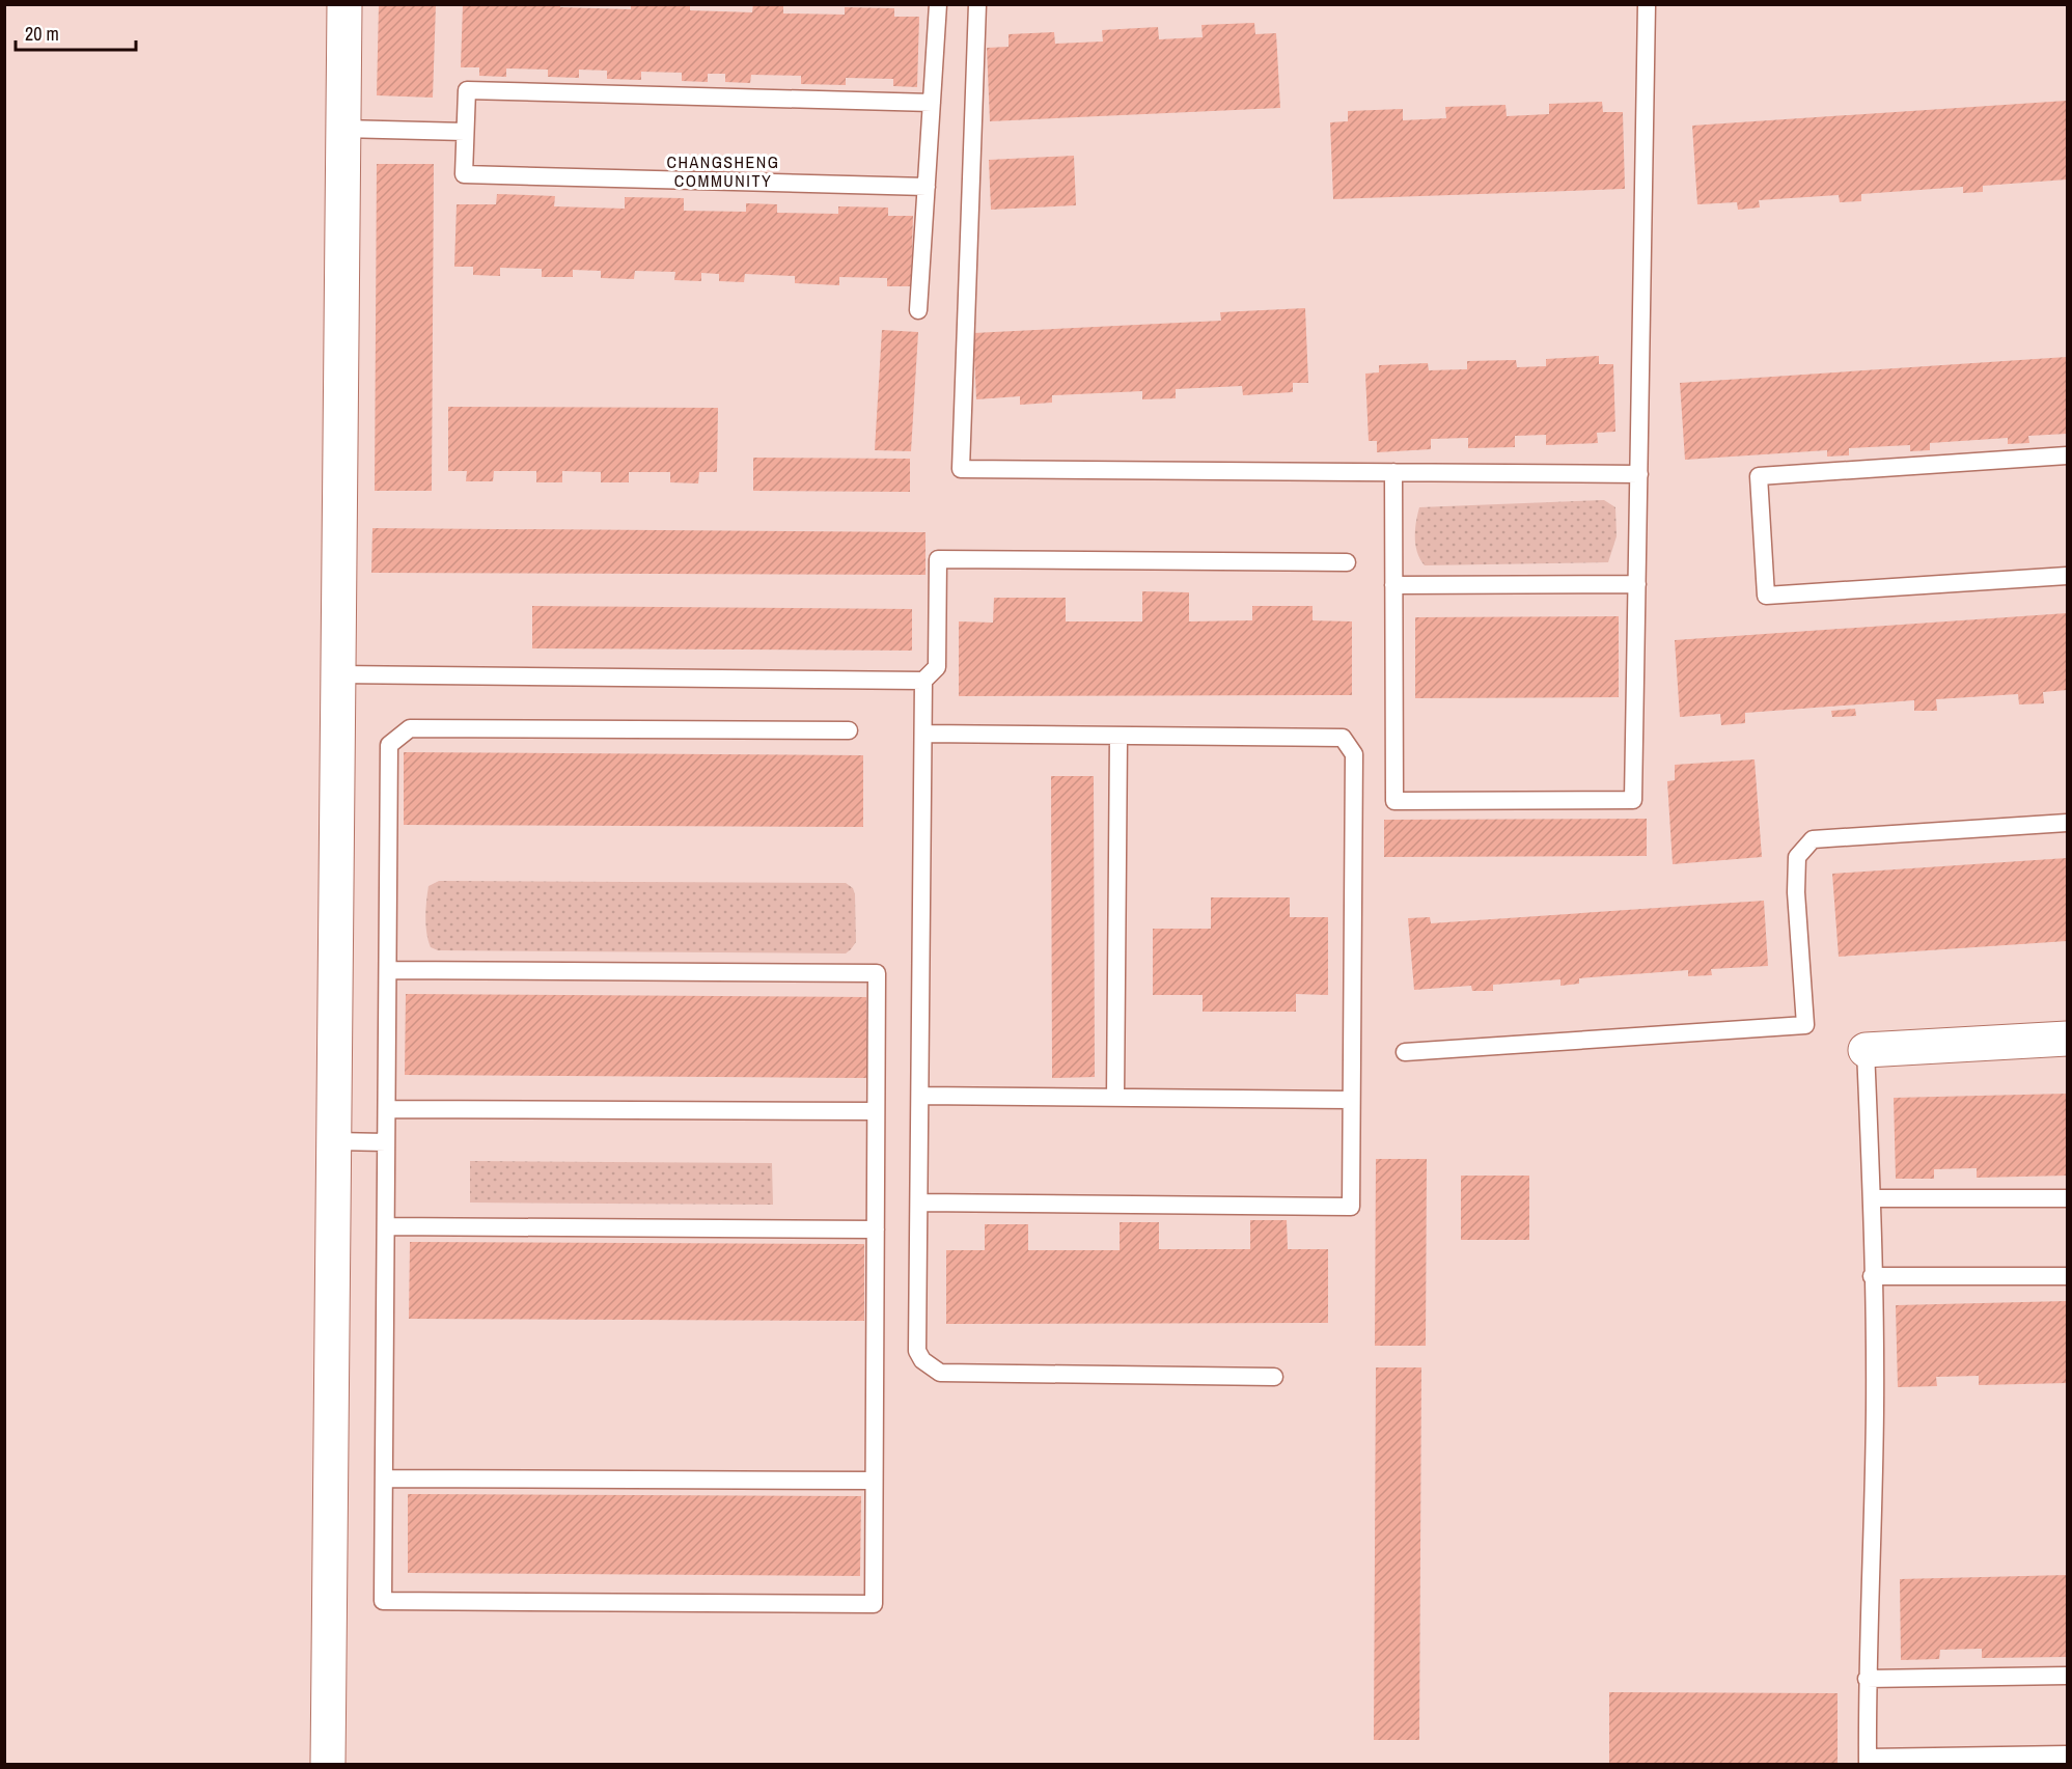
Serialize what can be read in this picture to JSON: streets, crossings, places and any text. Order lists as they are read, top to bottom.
{
  "districts": ["CHANGSHENG COMMUNITY"],
  "scale_bar": "20 m"
}
